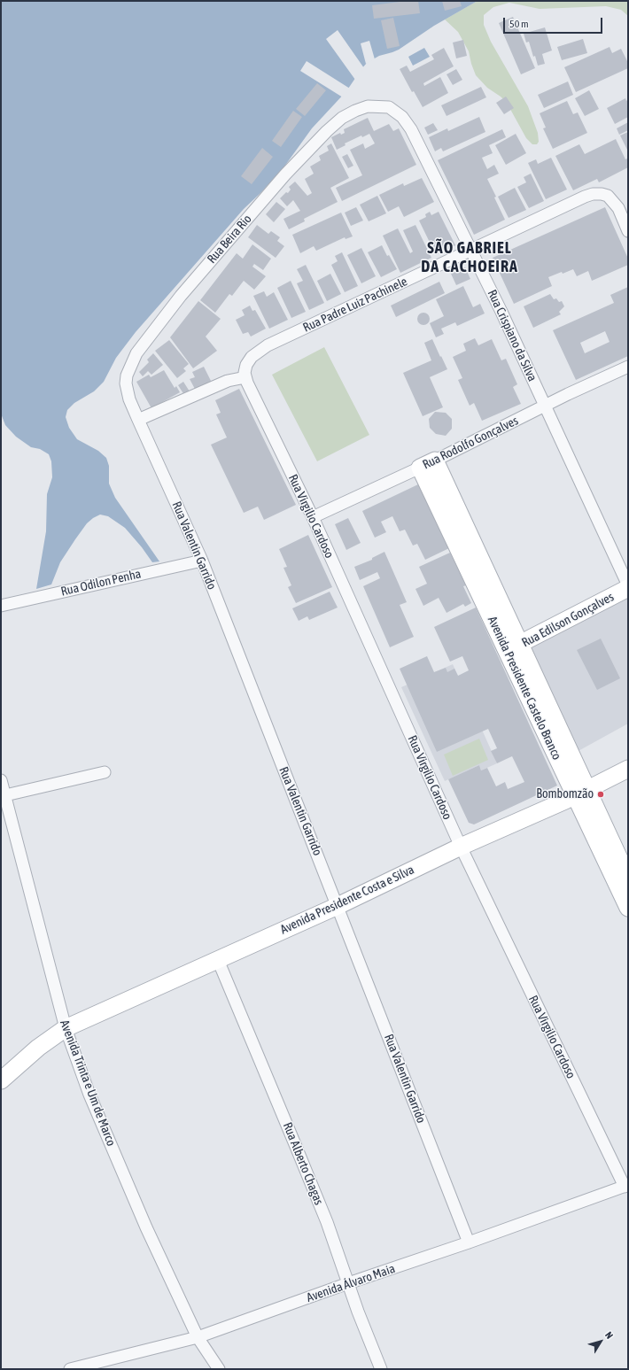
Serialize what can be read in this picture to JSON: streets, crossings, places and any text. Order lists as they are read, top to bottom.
{
  "streets": {
    "street": [
      "Rua Beira Rio",
      "Rua Padre Luiz Pachinele",
      "Rua Crispiano da Silva",
      "Rua Rodolfo Gonçalves",
      "Rua Virgilio Cardoso",
      "Rua Valentin Garrido",
      "Rua Odilon Penha",
      "Rua Edilson Gonçalves",
      "Avenida Presidente Castelo Branco",
      "Avenida Presidente Costa e Silva",
      "Avenida Trinta e Um de Marco",
      "Rua Alberto Chagas",
      "Avenida Álvaro Maia"
    ]
  },
  "crossings": [
    ["Rua Beira Rio", "Rua Crispiano da Silva"],
    ["Rua Beira Rio", "Rua Valentin Garrido"],
    ["Rua Padre Luiz Pachinele", "Rua Crispiano da Silva"],
    ["Rua Padre Luiz Pachinele", "Rua Virgilio Cardoso"],
    ["Rua Crispiano da Silva", "Rua Rodolfo Gonçalves"],
    ["Rua Rodolfo Gonçalves", "Rua Virgilio Cardoso"],
    ["Rua Rodolfo Gonçalves", "Avenida Presidente Castelo Branco"],
    ["Rua Virgilio Cardoso", "Avenida Presidente Costa e Silva"],
    ["Rua Virgilio Cardoso", "Avenida Álvaro Maia"],
    ["Rua Valentin Garrido", "Rua Odilon Penha"],
    ["Rua Valentin Garrido", "Avenida Presidente Costa e Silva"],
    ["Rua Valentin Garrido", "Avenida Álvaro Maia"],
    ["Rua Edilson Gonçalves", "Avenida Presidente Castelo Branco"],
    ["Avenida Presidente Castelo Branco", "Avenida Presidente Costa e Silva"],
    ["Avenida Presidente Costa e Silva", "Avenida Trinta e Um de Marco"],
    ["Avenida Presidente Costa e Silva", "Rua Alberto Chagas"],
    ["Avenida Trinta e Um de Marco", "Avenida Álvaro Maia"],
    ["Rua Alberto Chagas", "Avenida Álvaro Maia"]
  ],
  "districts": ["SÃO GABRIEL DA CACHOEIRA"],
  "places": ["Bombomzão"],
  "scale_bar": "50 m",
  "north": "top right"
}
